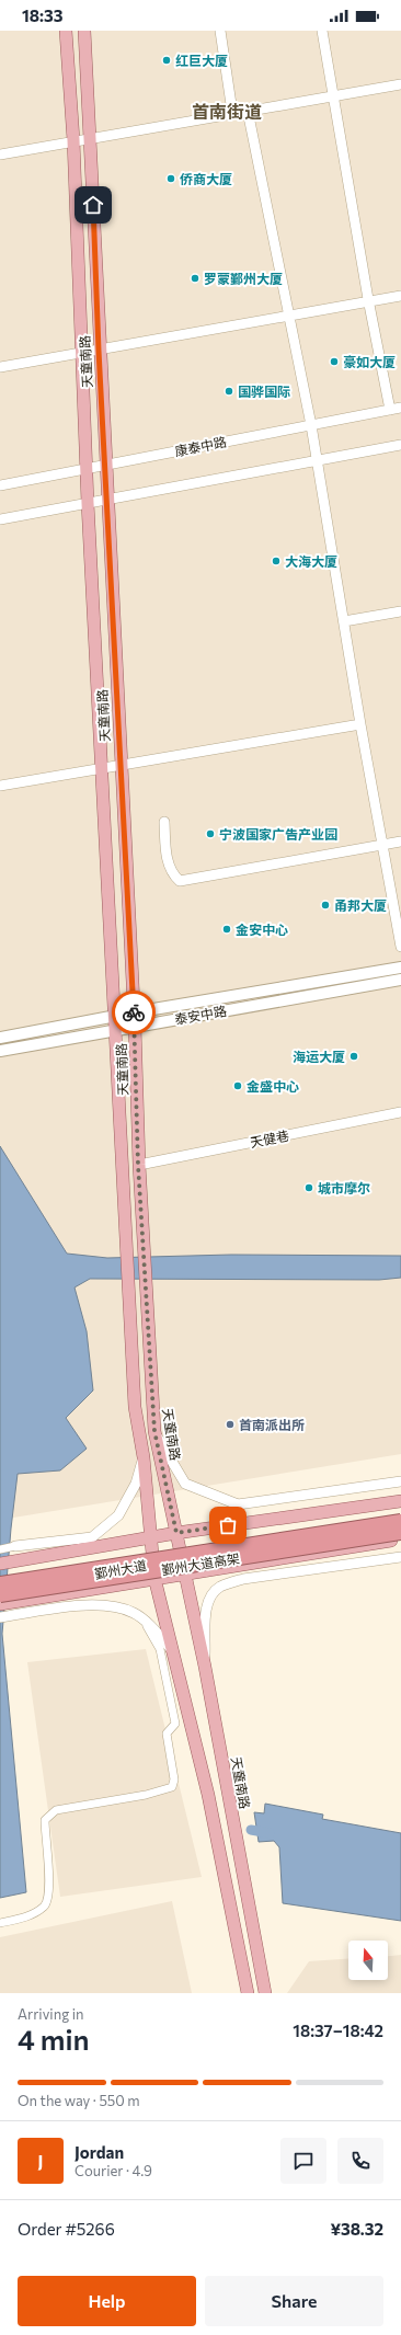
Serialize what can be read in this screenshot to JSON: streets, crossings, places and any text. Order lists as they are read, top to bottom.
{
  "streets": {
    "highway": ["鄞州大道高架"],
    "main road": ["天童南路", "泰安中路", "鄞州大道"],
    "street": ["康泰中路", "天健巷"]
  },
  "crossings": [
    ["天童南路", "康泰中路"],
    ["天童南路", "泰安中路"],
    ["天童南路", "天健巷"],
    ["天童南路", "鄞州大道"]
  ],
  "districts": ["首南街道"],
  "places": [
    "红巨大厦",
    "侨商大厦",
    "罗蒙鄞州大厦",
    "豪如大厦",
    "国骅国际",
    "大海大厦",
    "宁波国家广告产业园",
    "甬邦大厦",
    "金安中心",
    "海运大厦",
    "金盛中心",
    "城市摩尔",
    "首南派出所"
  ],
  "north": "top",
  "page": {
    "status": "18:33",
    "heading": ["4 min", "Arriving in", "18:37–18:42"],
    "panel": [
      "Jordan",
      "Courier · 4.9",
      "Order #5266",
      "¥38.32"
    ],
    "bar": "On the way · 550 m",
    "round": "J",
    "buttons": ["Help", "Share"]
  }
}
